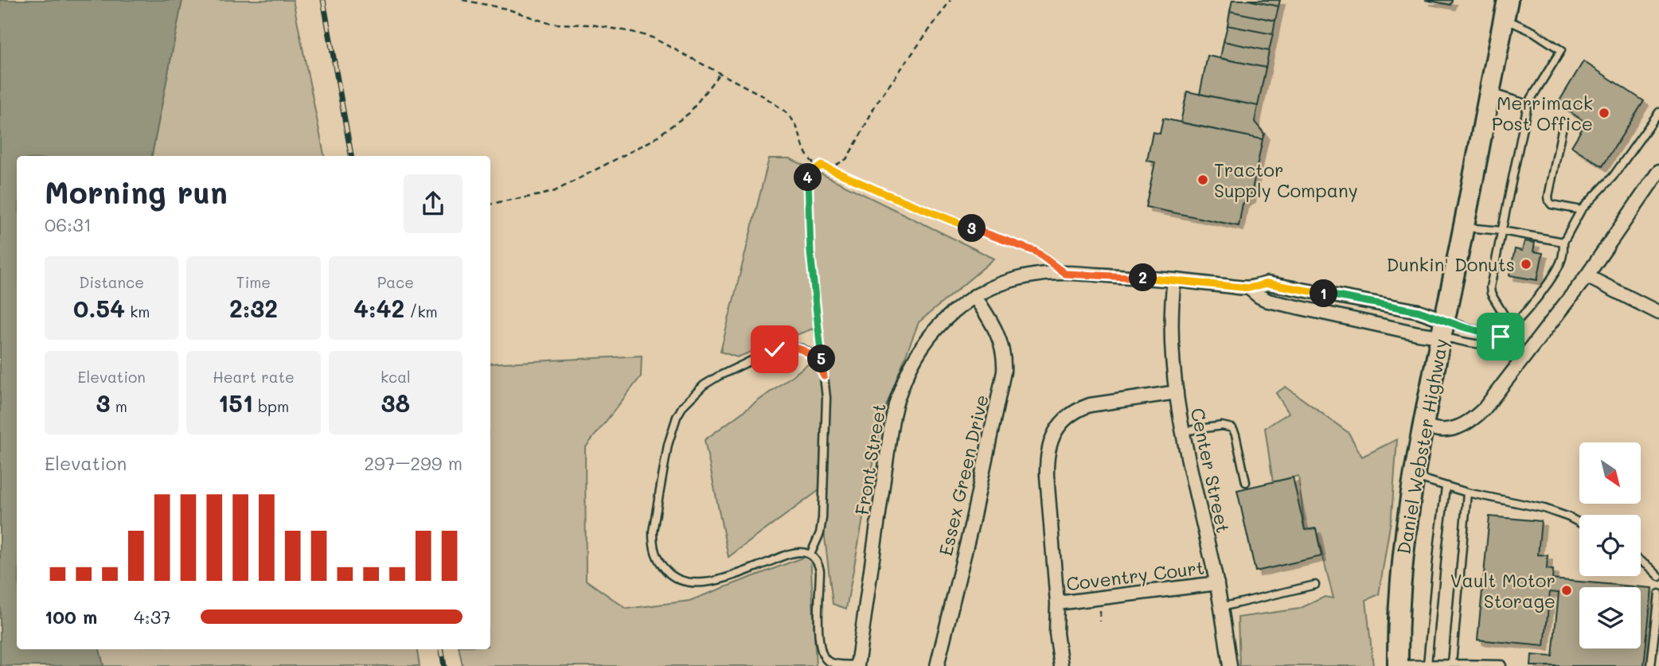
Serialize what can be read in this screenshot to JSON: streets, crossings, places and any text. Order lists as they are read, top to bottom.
{
  "streets": {
    "main road": ["Daniel Webster Highway"],
    "street": [
      "Front Street",
      "Center Street",
      "Essex Green Drive",
      "Coventry Court"
    ]
  },
  "crossings": [
    ["Daniel Webster Highway", "Front Street"],
    ["Front Street", "Center Street"],
    ["Front Street", "Essex Green Drive"],
    ["Center Street", "Coventry Court"]
  ],
  "places": [
    "Merrimack Post Office",
    "Tractor Supply Company",
    "Dunkin' Donuts",
    "Vault Motor Storage"
  ],
  "north": "bottom right",
  "page": {
    "heading": ["Morning run", "06:31"],
    "pins": [
      "4",
      "3",
      "2",
      "1",
      "5"
    ],
    "stats": [
      ["Distance", "0.54 km"],
      ["Time", "2:32"],
      ["Pace", "4:42 /km"],
      ["Elevation", "3 m"],
      ["Heart rate", "151 bpm"],
      ["kcal", "38"]
    ],
    "chart": ["Elevation", "297–299 m"],
    "list": [
      {
        "name": "100 m",
        "note": "4:37"
      }
    ]
  }
}
